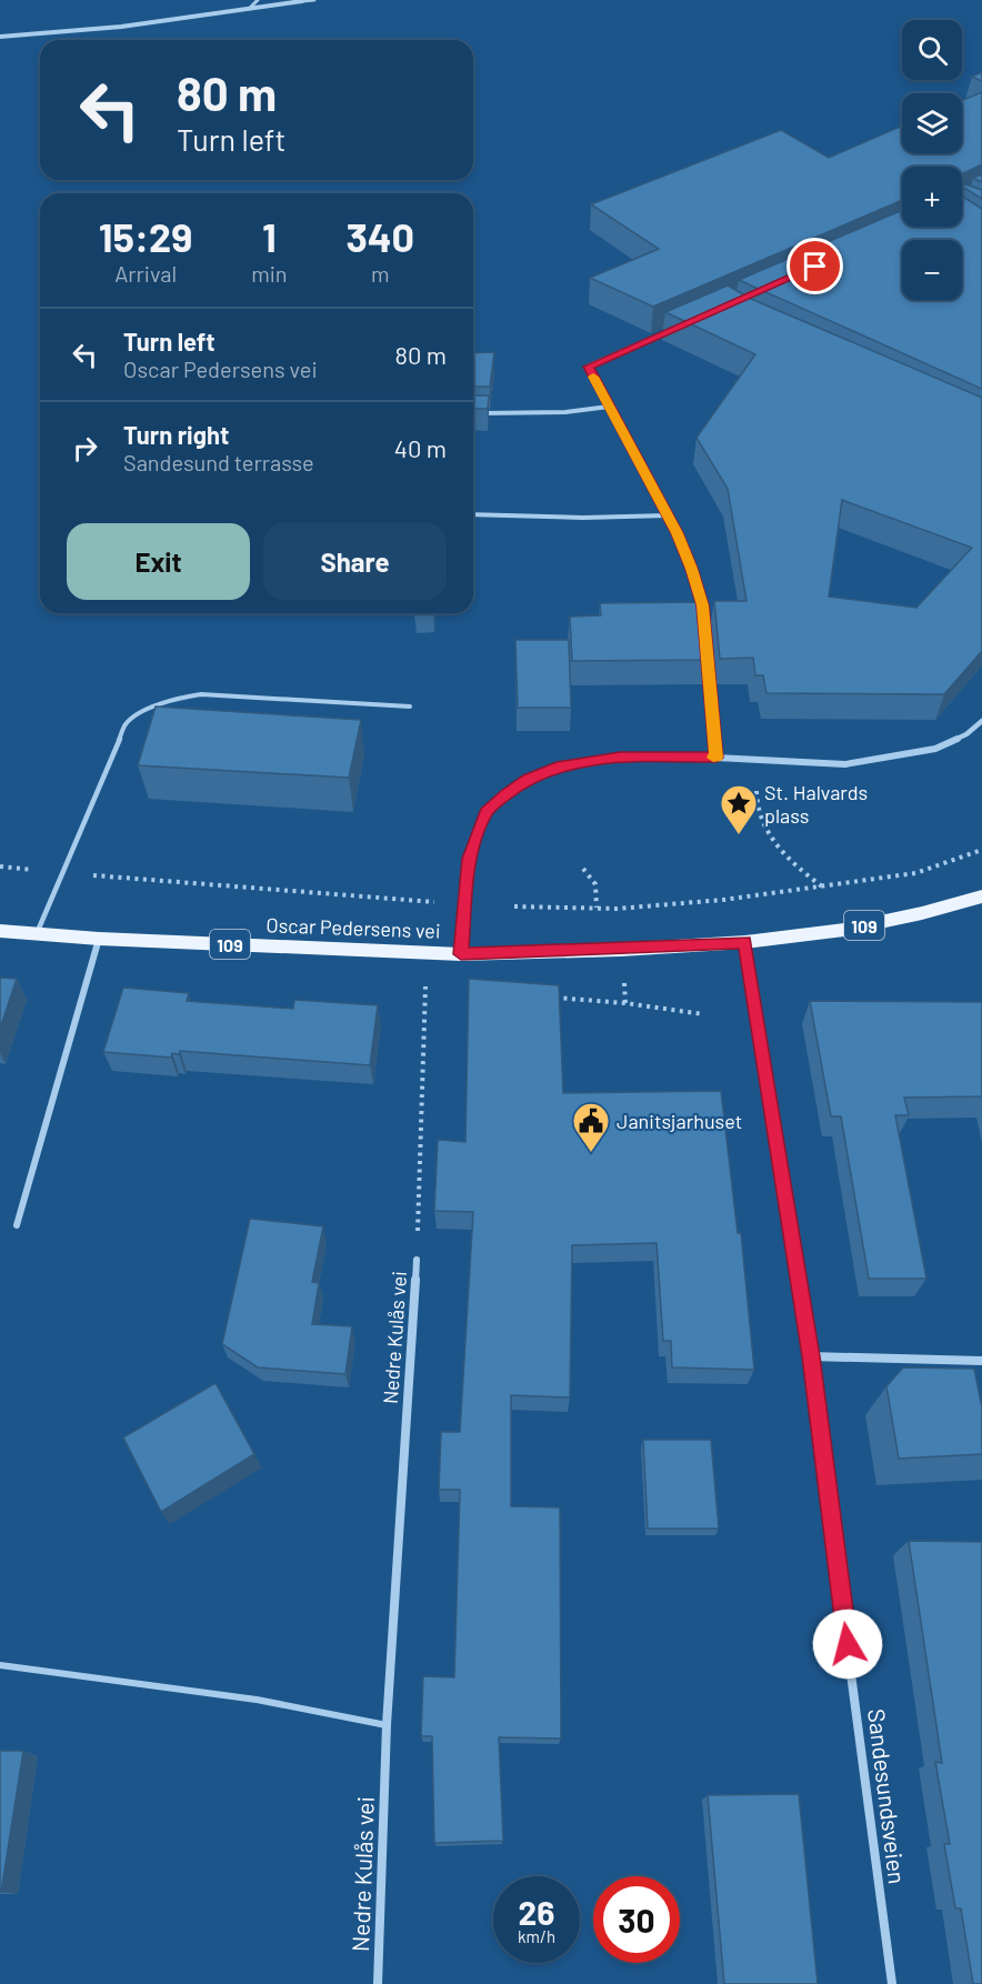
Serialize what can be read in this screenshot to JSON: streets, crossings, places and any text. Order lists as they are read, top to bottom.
{
  "streets": {
    "main road": ["109", "Oscar Pedersens vei"],
    "street": ["Nedre Kulås vei", "Sandesundsveien"]
  },
  "crossings": [
    ["109", "Oscar Pedersens vei"],
    ["109", "Sandesundsveien"],
    ["Oscar Pedersens vei", "Nedre Kulås vei"],
    ["Oscar Pedersens vei", "Sandesundsveien"]
  ],
  "places": {
    "place": ["St. Halvards plass"],
    "public building": ["Janitsjarhuset"]
  },
  "page": {
    "map_buttons": ["+", "−"],
    "turn": ["80 m", "Turn left"],
    "eta": [
      "15:29",
      "Arrival",
      "1",
      "min",
      "340",
      "m"
    ],
    "list": [
      {
        "name": "Turn left",
        "note": "Oscar Pedersens vei",
        "value": "80 m"
      },
      {
        "name": "Turn right",
        "note": "Sandesund terrasse",
        "value": "40 m"
      }
    ],
    "buttons": ["Exit", "Share"],
    "speed": "26 km/h",
    "limit": "30"
  }
}
